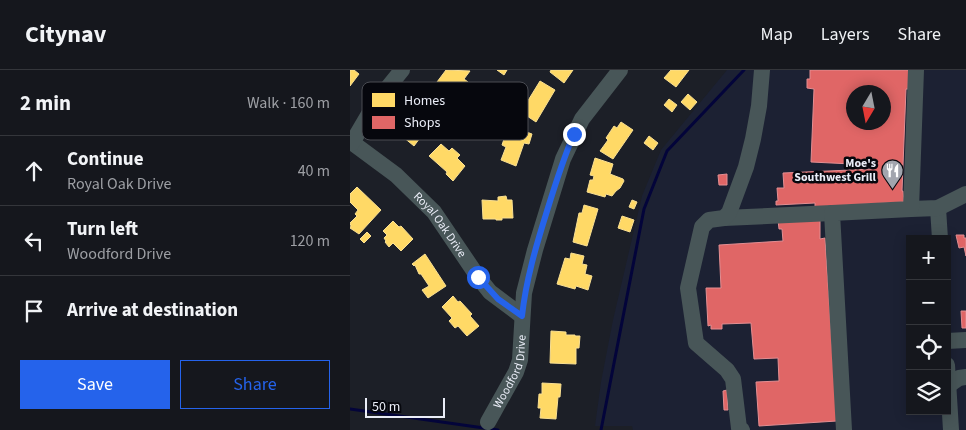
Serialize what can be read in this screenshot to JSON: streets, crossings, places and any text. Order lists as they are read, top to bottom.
{
  "streets": {
    "street": ["Royal Oak Drive", "Woodford Drive"]
  },
  "crossings": [
    ["Royal Oak Drive", "Woodford Drive"]
  ],
  "places": {
    "restaurant": ["Moe's Southwest Grill"]
  },
  "legend": ["Homes", "Shops"],
  "scale_bar": "50 m",
  "north": "bottom",
  "page": {
    "header": "Citynav",
    "nav": ["Map", "Layers", "Share"],
    "heading": ["2 min", "Walk · 160 m"],
    "list": [
      ["Continue", "Royal Oak Drive", "40 m"],
      ["Turn left", "Woodford Drive", "120 m"],
      "Arrive at destination"
    ],
    "map_buttons": ["+", "−"],
    "buttons": ["Save", "Share"],
    "scale": "50 m"
  }
}
